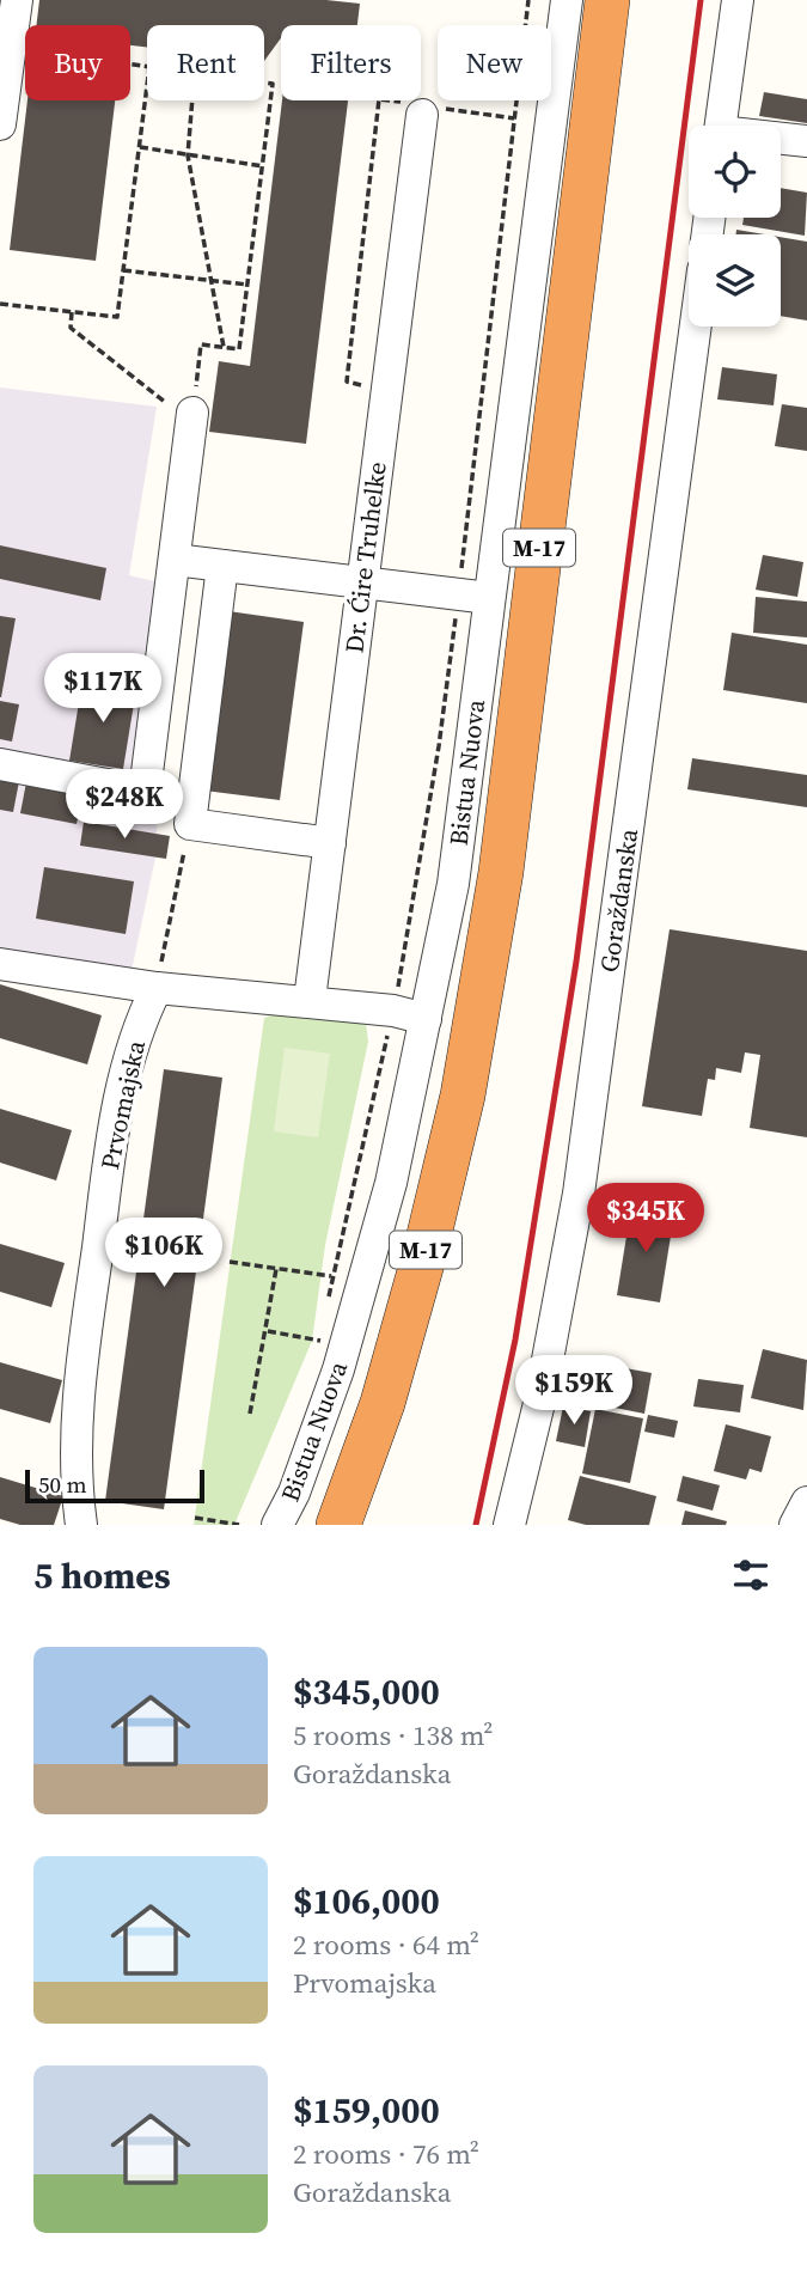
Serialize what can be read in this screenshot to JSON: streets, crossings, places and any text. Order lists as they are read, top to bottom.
{
  "streets": {
    "highway": ["M-17"],
    "street": [
      "Dr. Ćire Truhelke",
      "Bistua Nuova",
      "Goraždanska",
      "Prvomajska"
    ]
  },
  "scale_bar": "50 m",
  "page": {
    "chip": [
      "Buy",
      "Rent",
      "Filters",
      "New"
    ],
    "price": [
      "$117K",
      "$248K",
      "$345K",
      "$106K",
      "$159K"
    ],
    "scale": "50 m",
    "heading": "5 homes",
    "list": [
      {
        "name": "$345,000",
        "note": "5 rooms · 138 m² · Goraždanska"
      },
      {
        "name": "$106,000",
        "note": "2 rooms · 64 m² · Prvomajska"
      },
      {
        "name": "$159,000",
        "note": "2 rooms · 76 m² · Goraždanska"
      }
    ]
  }
}
